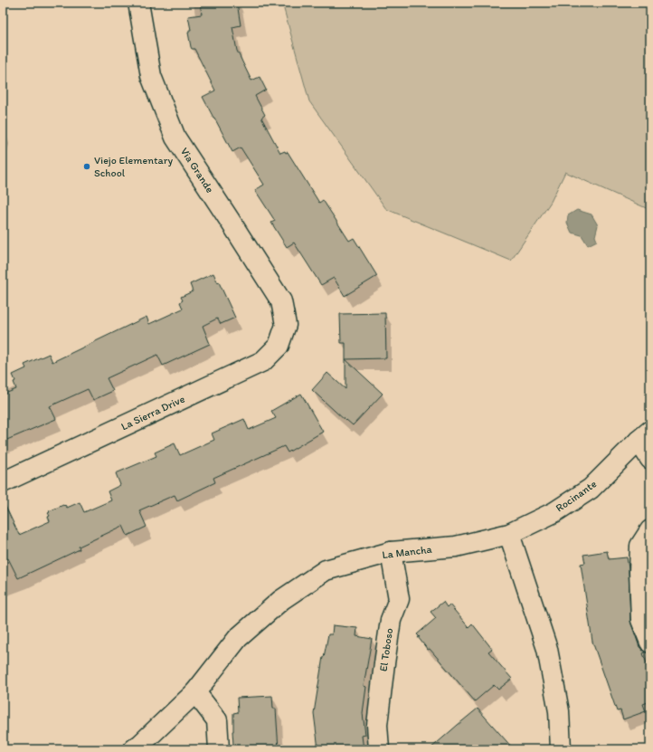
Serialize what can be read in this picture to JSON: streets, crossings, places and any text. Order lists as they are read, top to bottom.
{
  "streets": {
    "street": [
      "Via Grande",
      "La Sierra Drive",
      "Rocinante",
      "La Mancha",
      "El Toboso"
    ]
  },
  "crossings": [
    ["Via Grande", "La Sierra Drive"],
    ["Rocinante", "La Mancha"],
    ["La Mancha", "El Toboso"]
  ],
  "places": ["Viejo Elementary School"]
}
